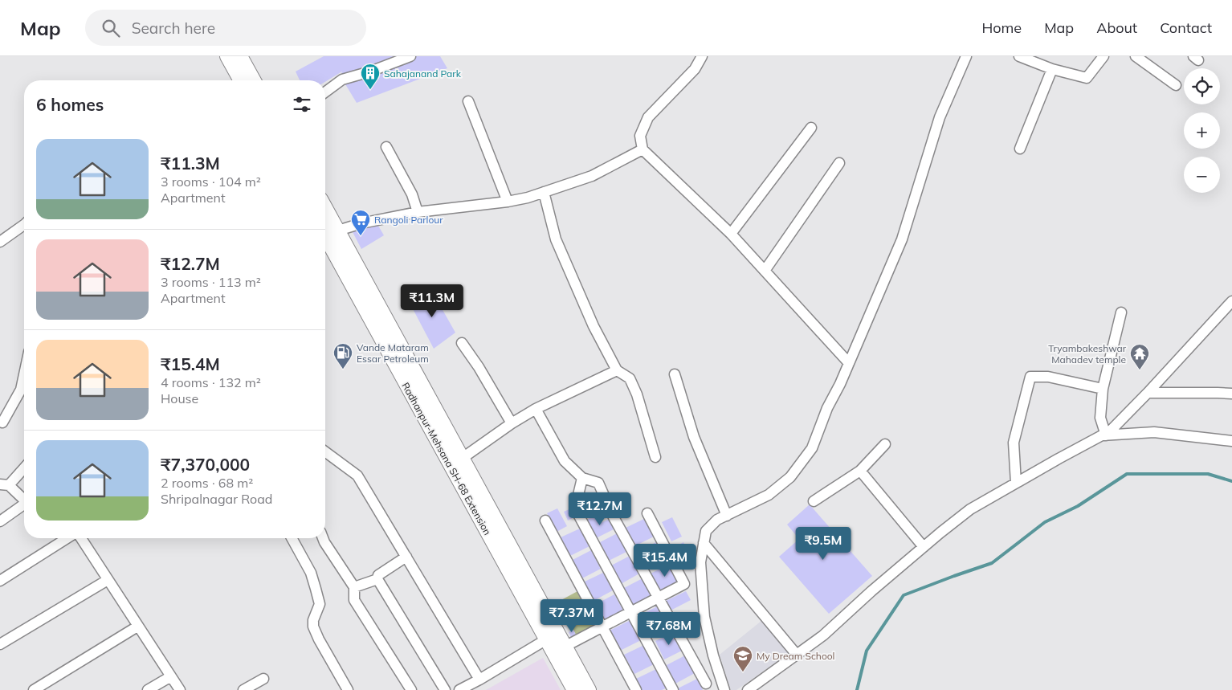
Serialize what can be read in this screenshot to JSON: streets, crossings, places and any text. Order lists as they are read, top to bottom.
{
  "streets": {
    "highway": ["Radhanpur-Mehsana SH-68 Extension"]
  },
  "places": {
    "building": ["Sahajanand Park"],
    "supermarket": ["Rangoli Parlour"],
    "fuel station": ["Vande Mataram Essar Petroleum"],
    "temple": ["Tryambakeshwar Mahadev temple"],
    "school or university": ["My Dream School"]
  },
  "page": {
    "header": "Map",
    "search": "Search here",
    "nav": [
      "Home",
      "Map",
      "About",
      "Contact"
    ],
    "map_buttons": ["+", "−"],
    "heading": "6 homes",
    "list": [
      {
        "name": "₹11.3M",
        "note": "3 rooms · 104 m² · Apartment"
      },
      {
        "name": "₹12.7M",
        "note": "3 rooms · 113 m² · Apartment"
      },
      {
        "name": "₹15.4M",
        "note": "4 rooms · 132 m² · House"
      },
      {
        "name": "₹7,370,000",
        "note": "2 rooms · 68 m² · Shripalnagar Road"
      }
    ],
    "price": [
      "₹11.3M",
      "₹12.7M",
      "₹9.5M",
      "₹15.4M",
      "₹7.37M",
      "₹7.68M"
    ]
  }
}
